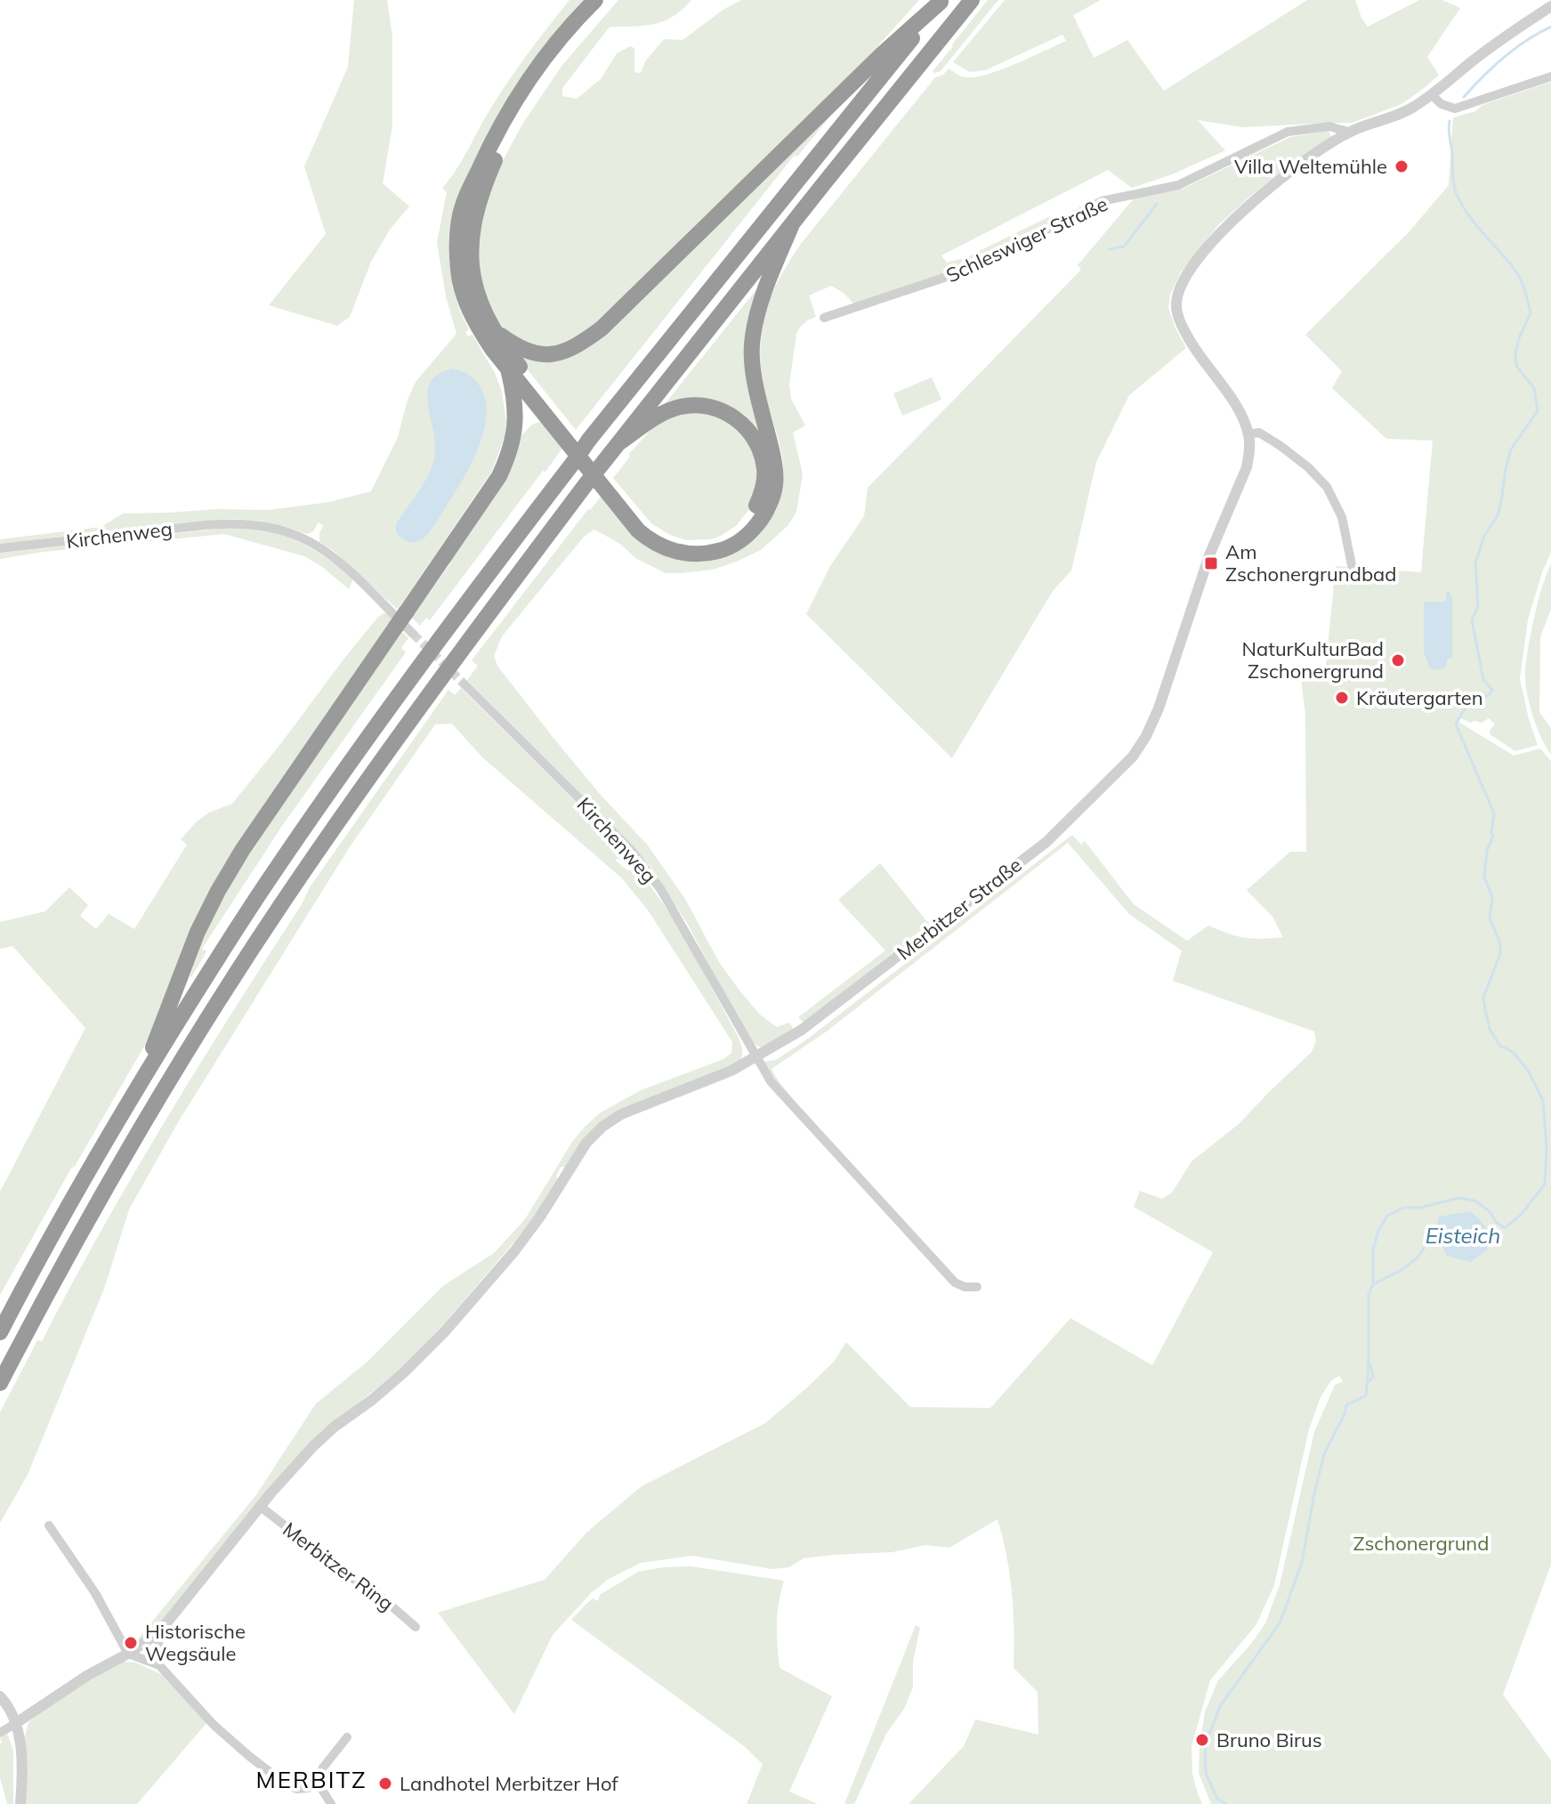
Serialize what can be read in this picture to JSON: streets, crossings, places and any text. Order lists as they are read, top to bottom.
{
  "streets": {
    "street": [
      "Schleswiger Straße",
      "Kirchenweg",
      "Merbitzer Straße",
      "Merbitzer Ring"
    ]
  },
  "crossings": [
    ["Kirchenweg", "Merbitzer Straße"],
    ["Merbitzer Straße", "Merbitzer Ring"]
  ],
  "districts": ["MERBITZ"],
  "water": ["Eisteich"],
  "parks": ["Zschonergrund"],
  "places": {
    "other": [
      "Villa Weltemühle",
      "NaturKulturBad Zschonergrund",
      "Kräutergarten",
      "Historische Wegsäule",
      "Bruno Birus",
      "Landhotel Merbitzer Hof"
    ],
    "transit": ["Am Zschonergrundbad"]
  }
}
